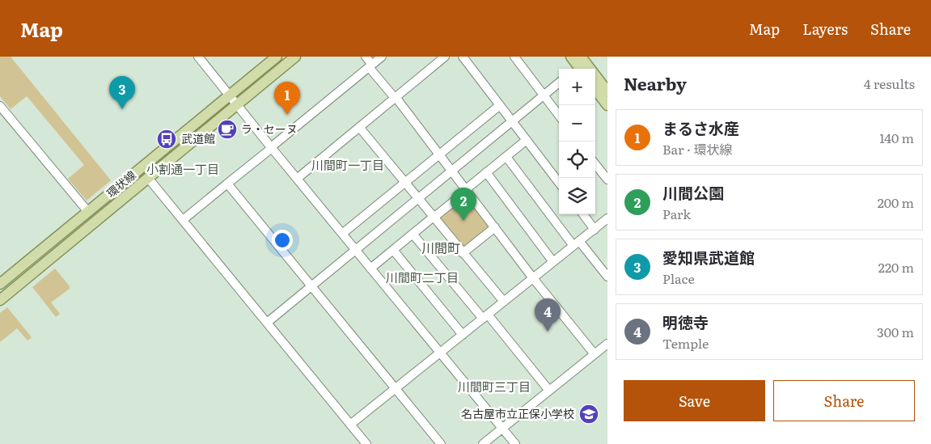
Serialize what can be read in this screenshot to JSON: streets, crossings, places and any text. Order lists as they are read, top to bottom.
{
  "streets": {
    "main road": ["環状線"]
  },
  "districts": [
    "川間町一丁目",
    "小割通一丁目",
    "川間町",
    "川間町二丁目",
    "川間町三丁目"
  ],
  "places": {
    "cafe": ["ラ・セーヌ"],
    "bus stop": ["武道館"],
    "school or university": ["名古屋市立正保小学校"]
  },
  "page": {
    "header": "Map",
    "nav": ["Map", "Layers", "Share"],
    "heading": ["Nearby", "4 results"],
    "map_buttons": ["+", "−"],
    "pins": [
      "3",
      "1",
      "2",
      "4"
    ],
    "list": [
      {
        "mark": "1",
        "name": "まるさ水産",
        "note": "Bar · 環状線",
        "value": "140 m"
      },
      {
        "mark": "2",
        "name": "川間公園",
        "note": "Park",
        "value": "200 m"
      },
      {
        "mark": "3",
        "name": "愛知県武道館",
        "note": "Place",
        "value": "220 m"
      },
      {
        "mark": "4",
        "name": "明徳寺",
        "note": "Temple",
        "value": "300 m"
      }
    ],
    "buttons": ["Save", "Share"]
  }
}
